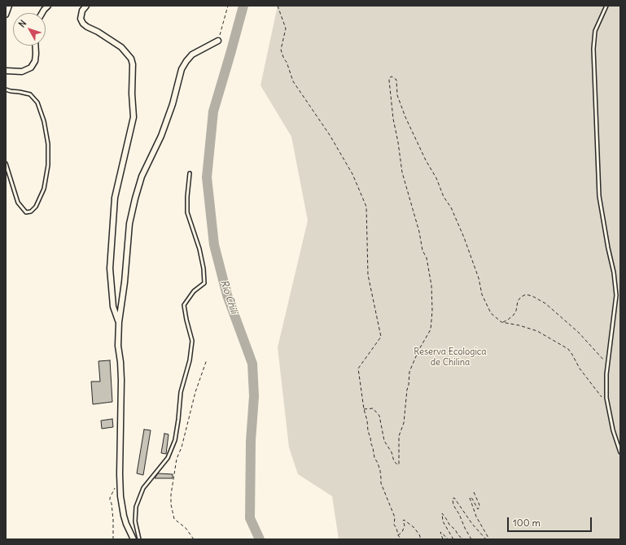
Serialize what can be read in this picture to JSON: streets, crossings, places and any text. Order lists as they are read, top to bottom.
{
  "water": ["Río Chili"],
  "parks": ["Reserva Ecologica de Chilina"],
  "scale_bar": "100 m",
  "north": "top left"
}
